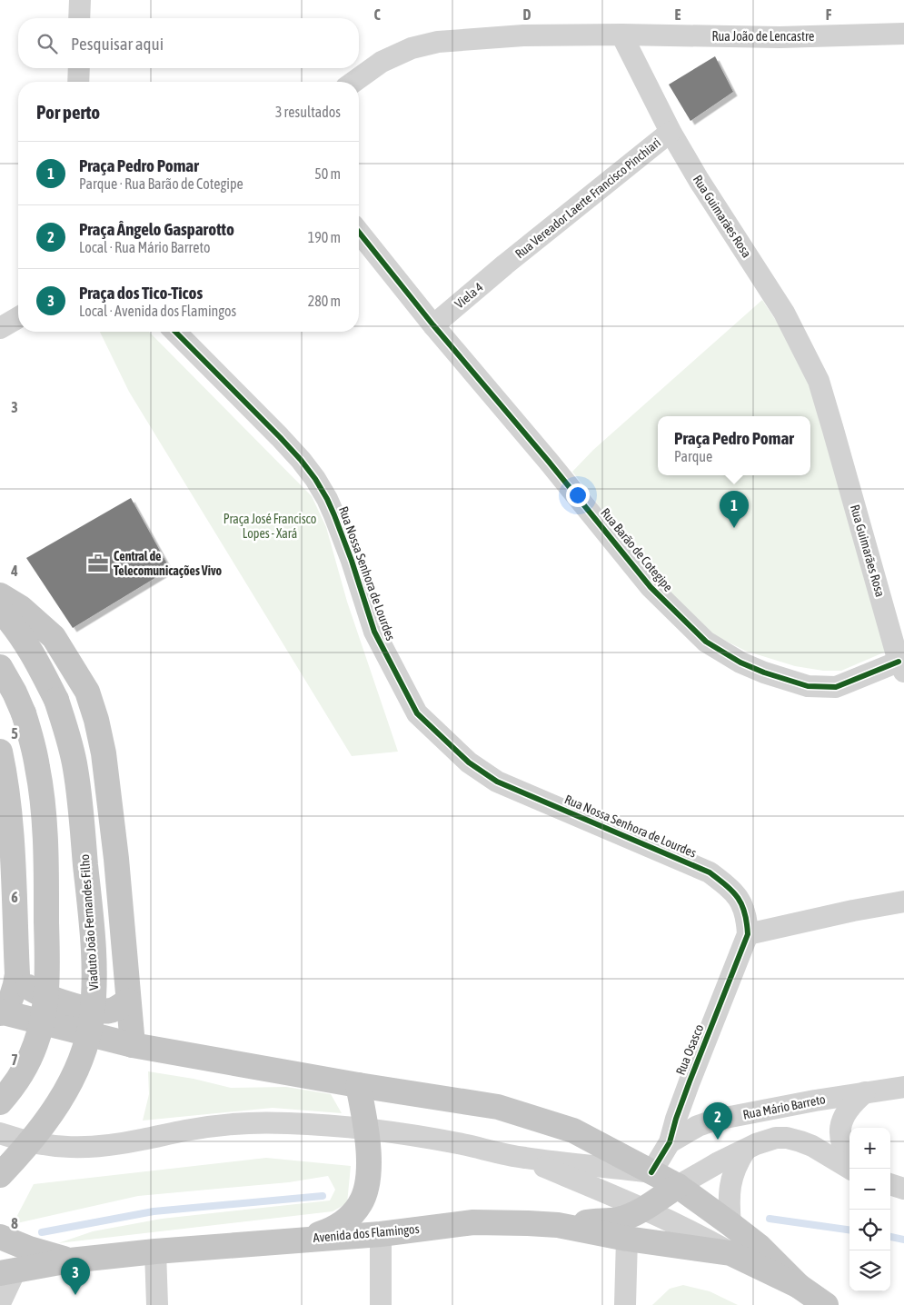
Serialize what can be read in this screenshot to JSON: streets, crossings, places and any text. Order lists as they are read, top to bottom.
{
  "streets": {
    "main road": ["Viaduto João Fernandes Filho", "Avenida dos Flamingos"],
    "street": [
      "Rua João de Lencastre",
      "Rua Vereador Laerte Francisco Pinchiari",
      "Rua Guimarães Rosa",
      "Viela 4",
      "Rua Barão de Cotegipe",
      "Rua Nossa Senhora de Lourdes",
      "Rua Osasco",
      "Rua Mário Barreto"
    ]
  },
  "crossings": [
    ["Rua João de Lencastre", "Rua Guimarães Rosa"],
    ["Rua Vereador Laerte Francisco Pinchiari", "Rua Guimarães Rosa"],
    ["Rua Vereador Laerte Francisco Pinchiari", "Viela 4"],
    ["Rua Guimarães Rosa", "Rua Barão de Cotegipe"],
    ["Viela 4", "Rua Barão de Cotegipe"],
    ["Rua Nossa Senhora de Lourdes", "Rua Osasco"],
    ["Rua Osasco", "Rua Mário Barreto"]
  ],
  "parks": ["Praça José Francisco Lopes - Xará"],
  "places": {
    "office": ["Central de Telecomunicações Vivo"]
  },
  "page": {
    "search": "Pesquisar aqui",
    "heading": ["Por perto", "3 resultados"],
    "list": [
      {
        "mark": "1",
        "name": "Praça Pedro Pomar",
        "note": "Parque · Rua Barão de Cotegipe",
        "value": "50 m"
      },
      {
        "mark": "2",
        "name": "Praça Ângelo Gasparotto",
        "note": "Local · Rua Mário Barreto",
        "value": "190 m"
      },
      {
        "mark": "3",
        "name": "Praça dos Tico-Ticos",
        "note": "Local · Avenida dos Flamingos",
        "value": "280 m"
      }
    ],
    "popup": ["Praça Pedro Pomar", "Parque"],
    "pins": ["1", "2", "3"],
    "map_buttons": ["+", "−"]
  },
  "grid": {
    "columns": [
      "C",
      "D",
      "E",
      "F"
    ],
    "rows": [
      "3",
      "4",
      "5",
      "6",
      "7",
      "8"
    ]
  }
}
